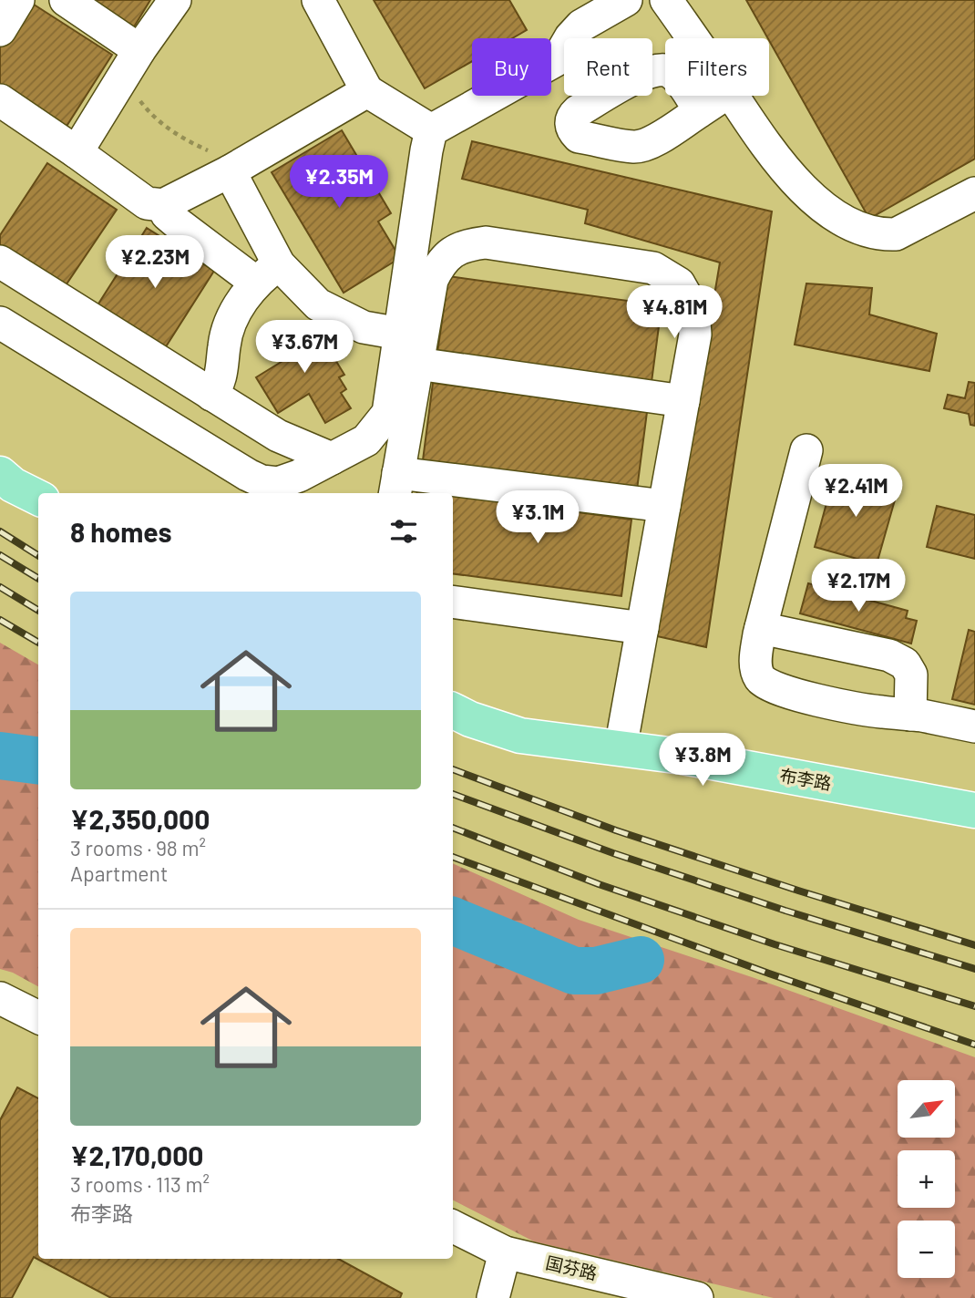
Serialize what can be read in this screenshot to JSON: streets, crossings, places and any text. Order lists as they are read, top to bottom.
{
  "streets": {
    "main road": ["布李路"],
    "street": ["国芬路"]
  },
  "north": "top right",
  "page": {
    "chip": ["Buy", "Rent", "Filters"],
    "price": [
      "¥2.35M",
      "¥2.23M",
      "¥4.81M",
      "¥3.67M",
      "¥2.41M",
      "¥3.1M",
      "¥2.17M",
      "¥3.8M"
    ],
    "heading": "8 homes",
    "list": [
      {
        "name": "¥2,350,000",
        "note": "3 rooms · 98 m² · Apartment"
      },
      {
        "name": "¥2,170,000",
        "note": "3 rooms · 113 m² · 布李路"
      }
    ],
    "map_buttons": ["+", "−"]
  }
}
